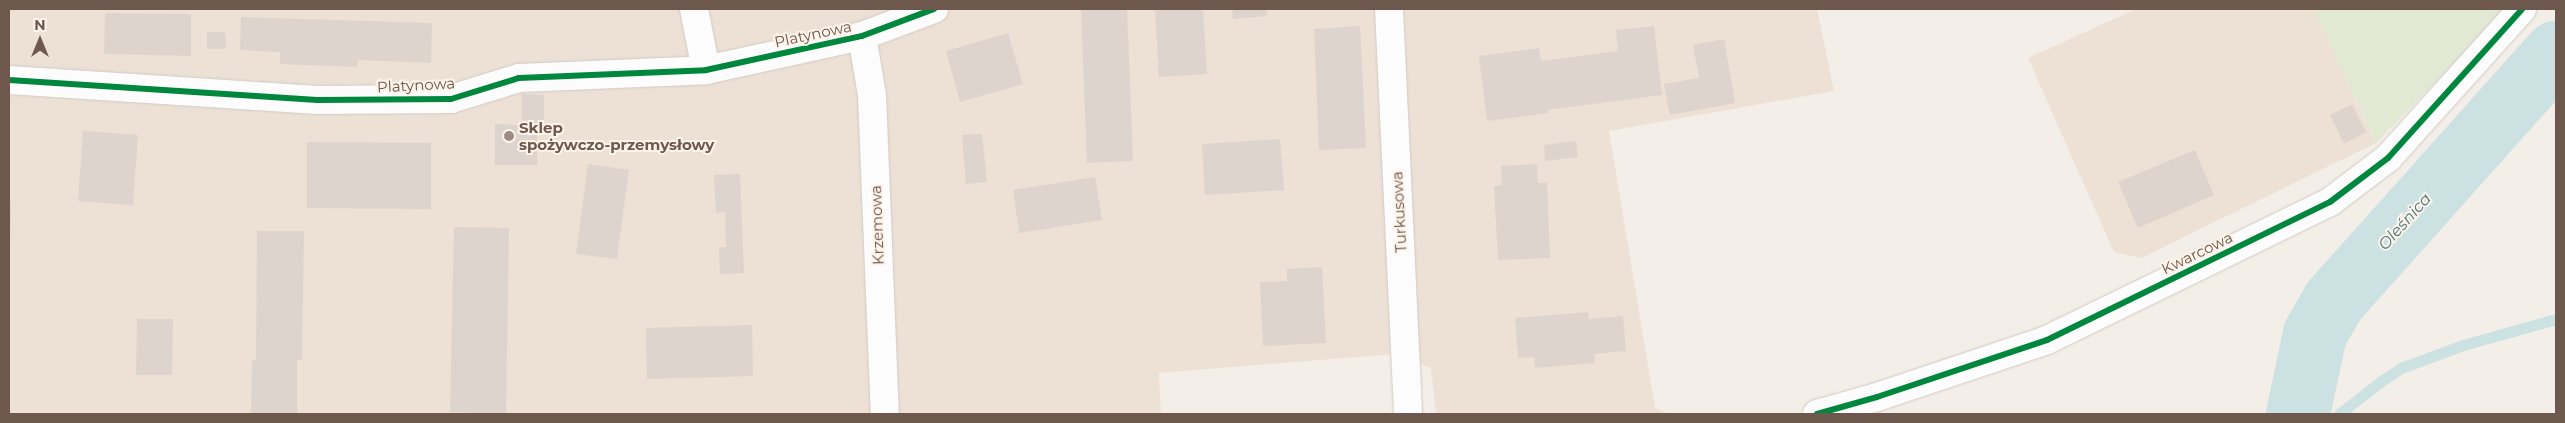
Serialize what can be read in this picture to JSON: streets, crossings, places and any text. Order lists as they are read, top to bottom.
{
  "streets": {
    "street": [
      "Platynowa",
      "Turkusowa",
      "Krzemowa",
      "Kwarcowa"
    ]
  },
  "crossings": [
    ["Platynowa", "Krzemowa"]
  ],
  "water": ["Oleśnica"],
  "places": ["Sklep spożywczo-przemysłowy"],
  "north": "top"
}
